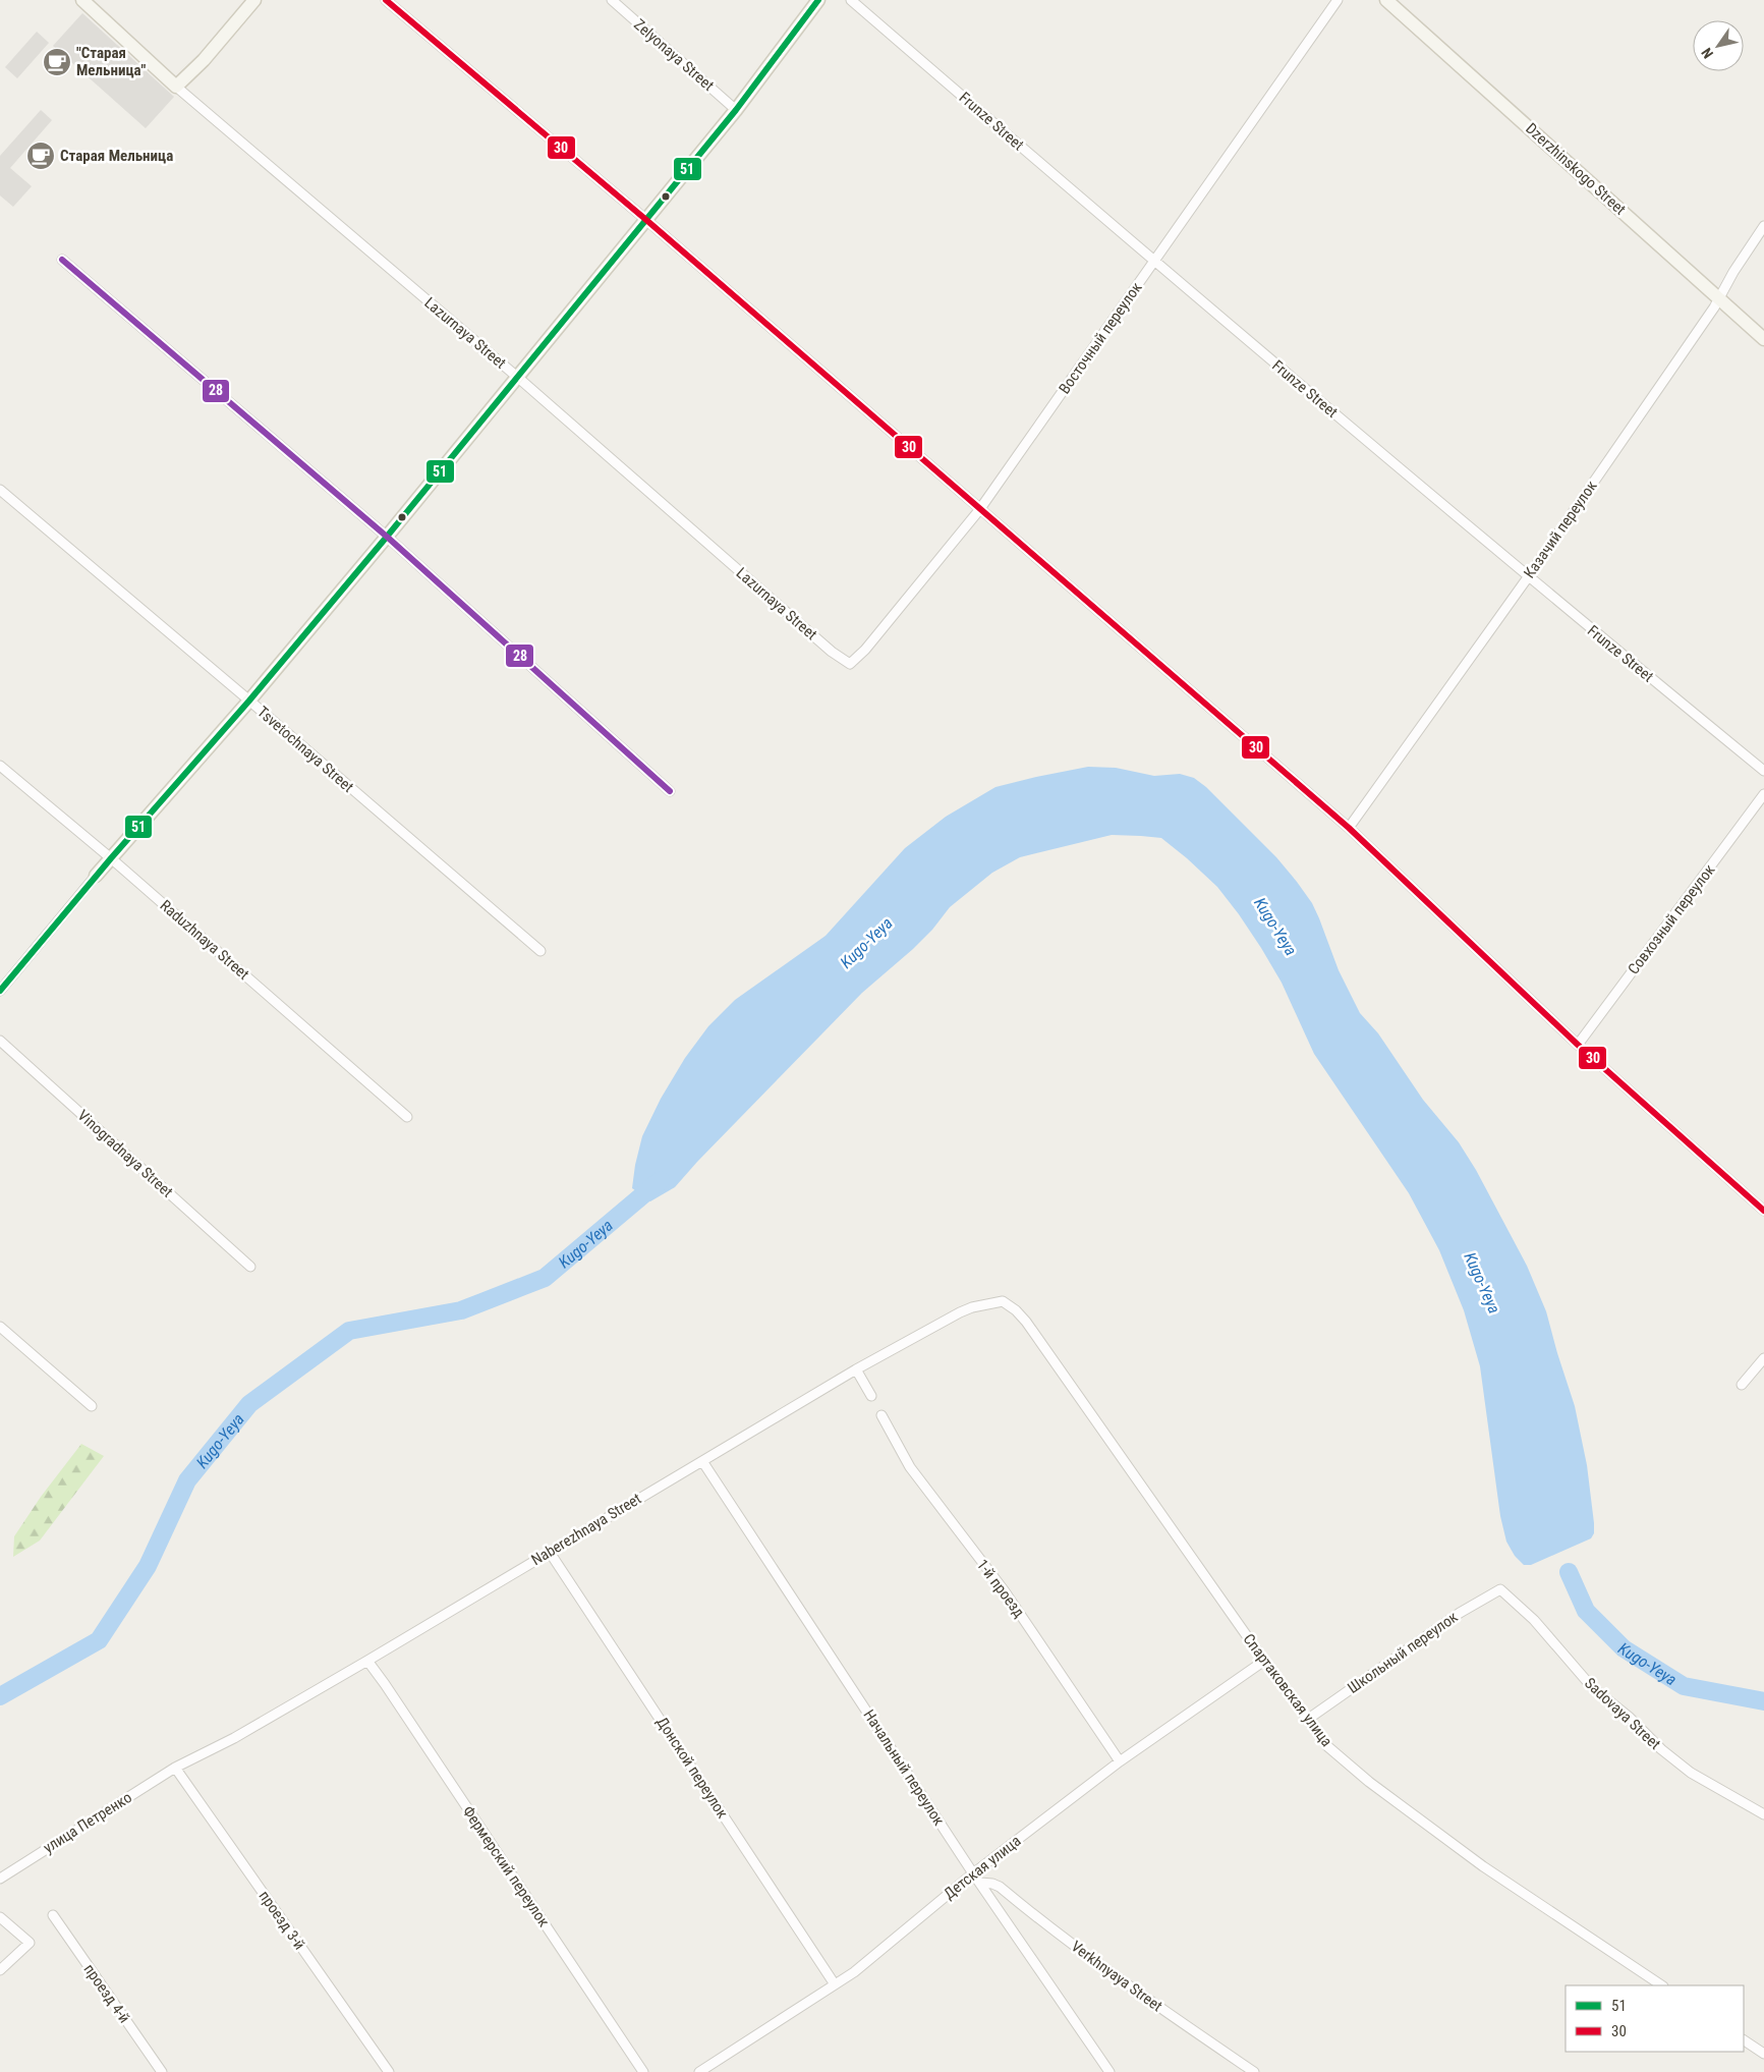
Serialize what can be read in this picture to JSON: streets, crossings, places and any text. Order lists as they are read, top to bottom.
{
  "streets": {
    "street": [
      "Zelyonaya Street",
      "Frunze Street",
      "Dzerzhinskogo Street",
      "Lazurnaya Street",
      "Восточный переулок",
      "Казачий переулок",
      "Tsvetochnaya Street",
      "Совхозный переулок",
      "Raduzhnaya Street",
      "Vinogradnaya Street",
      "Naberezhnaya Street",
      "1-й проезд",
      "Школьный переулок",
      "Спартаковская улица",
      "Sadovaya Street",
      "Донской переулок",
      "Начальный переулок",
      "улица Петренко",
      "Фермерский переулок",
      "Детская улица",
      "проезд 3-й",
      "Verkhnyaya Street",
      "проезд 4-й"
    ]
  },
  "crossings": [
    ["Frunze Street", "Восточный переулок"],
    ["Frunze Street", "Казачий переулок"],
    ["Dzerzhinskogo Street", "Казачий переулок"],
    ["Lazurnaya Street", "Восточный переулок"],
    ["Naberezhnaya Street", "Спартаковская улица"],
    ["Naberezhnaya Street", "Донской переулок"],
    ["Naberezhnaya Street", "Начальный переулок"],
    ["Naberezhnaya Street", "улица Петренко"],
    ["Naberezhnaya Street", "Фермерский переулок"],
    ["Naberezhnaya Street", "проезд 3-й"],
    ["1-й проезд", "Детская улица"],
    ["Школьный переулок", "Спартаковская улица"],
    ["Школьный переулок", "Sadovaya Street"],
    ["Спартаковская улица", "Детская улица"],
    ["Донской переулок", "Детская улица"],
    ["Начальный переулок", "Детская улица"],
    ["Начальный переулок", "Verkhnyaya Street"],
    ["улица Петренко", "проезд 3-й"]
  ],
  "water": ["Kugo-Yeya"],
  "places": {
    "cafe": ["\"Старая Мельница\"", "Старая Мельница"]
  },
  "lines": ["transit line 51", "transit line 30", "transit line 28"],
  "legend": ["51", "30"],
  "north": "bottom left"
}
